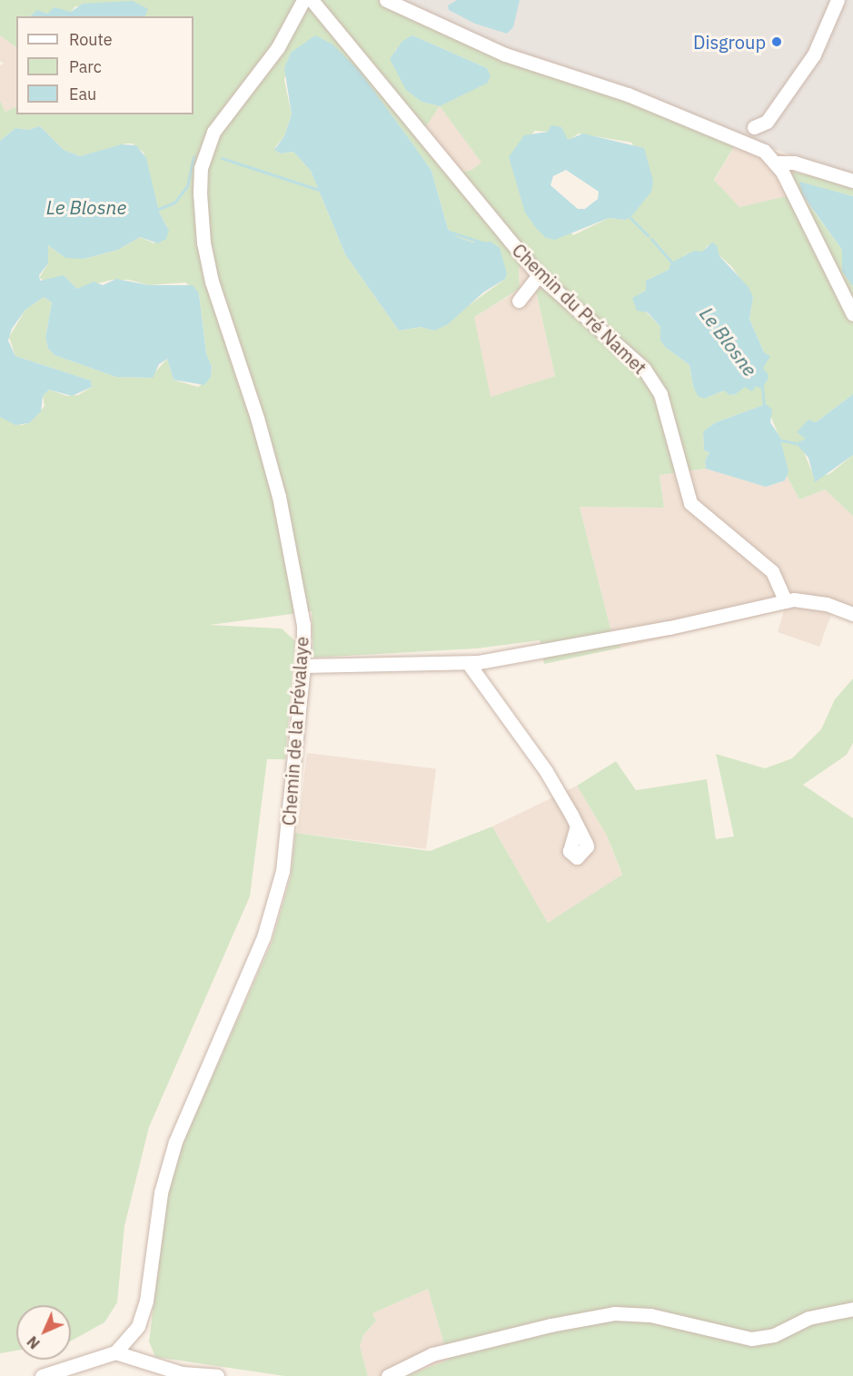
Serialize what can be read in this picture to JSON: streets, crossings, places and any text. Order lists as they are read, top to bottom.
{
  "streets": {
    "street": ["Chemin du Pré Namet", "Chemin de la Prévalaye"]
  },
  "water": ["Le Blosne"],
  "places": ["Disgroup"],
  "legend": ["Route", "Parc", "Eau"],
  "north": "bottom left"
}
